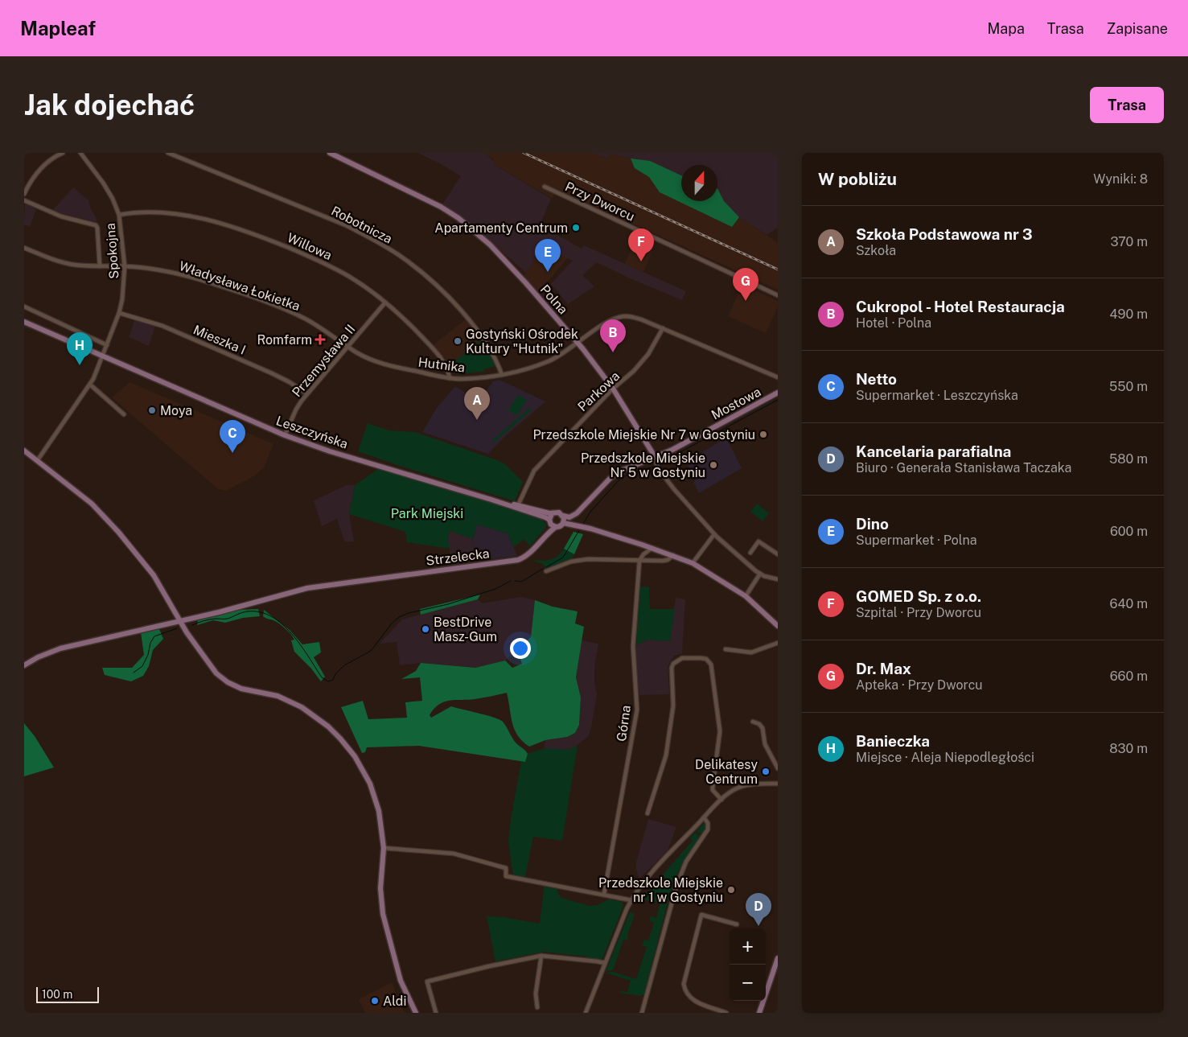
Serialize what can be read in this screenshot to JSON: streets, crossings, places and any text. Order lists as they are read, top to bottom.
{
  "streets": {
    "street": [
      "Przy Dworcu",
      "Robotnicza",
      "Willowa",
      "Spokojna",
      "Władysława Łokietka",
      "Polna",
      "Mieszka I",
      "Przemysława II",
      "Hutnika",
      "Parkowa",
      "Mostowa",
      "Leszczyńska",
      "Strzelecka",
      "Górna"
    ]
  },
  "crossings": [
    ["Robotnicza", "Hutnika"],
    ["Willowa", "Spokojna"],
    ["Willowa", "Przemysława II"],
    ["Willowa", "Hutnika"],
    ["Spokojna", "Władysława Łokietka"],
    ["Spokojna", "Mieszka I"],
    ["Spokojna", "Leszczyńska"],
    ["Władysława Łokietka", "Przemysława II"],
    ["Władysława Łokietka", "Hutnika"],
    ["Polna", "Hutnika"],
    ["Polna", "Parkowa"],
    ["Polna", "Mostowa"],
    ["Mieszka I", "Przemysława II"],
    ["Przemysława II", "Hutnika"],
    ["Przemysława II", "Leszczyńska"],
    ["Hutnika", "Parkowa"],
    ["Parkowa", "Leszczyńska"],
    ["Leszczyńska", "Strzelecka"]
  ],
  "parks": ["Park Miejski"],
  "places": {
    "other": [
      "Apartamenty Centrum",
      "Gostyński Ośrodek Kultury \"Hutnik\"",
      "Moya",
      "Przedszkole Miejskie Nr 7 w Gostyniu",
      "Przedszkole Miejskie Nr 5 w Gostyniu",
      "BestDrive Masz-Gum",
      "Delikatesy Centrum",
      "Przedszkole Miejskie nr 1 w Gostyniu",
      "Aldi"
    ],
    "health": ["Romfarm"]
  },
  "scale_bar": "100 m",
  "north": "top",
  "page": {
    "header": "Mapleaf",
    "nav": ["Mapa", "Trasa", "Zapisane"],
    "buttons": "Trasa",
    "title": "Jak dojechać",
    "heading": ["W pobliżu", "Wyniki: 8"],
    "list": [
      {
        "mark": "A",
        "name": "Szkoła Podstawowa nr 3",
        "note": "Szkoła",
        "value": "370 m"
      },
      {
        "mark": "B",
        "name": "Cukropol - Hotel Restauracja",
        "note": "Hotel · Polna",
        "value": "490 m"
      },
      {
        "mark": "C",
        "name": "Netto",
        "note": "Supermarket · Leszczyńska",
        "value": "550 m"
      },
      {
        "mark": "D",
        "name": "Kancelaria parafialna",
        "note": "Biuro · Generała Stanisława Taczaka",
        "value": "580 m"
      },
      {
        "mark": "E",
        "name": "Dino",
        "note": "Supermarket · Polna",
        "value": "600 m"
      },
      {
        "mark": "F",
        "name": "GOMED Sp. z o.o.",
        "note": "Szpital · Przy Dworcu",
        "value": "640 m"
      },
      {
        "mark": "G",
        "name": "Dr. Max",
        "note": "Apteka · Przy Dworcu",
        "value": "660 m"
      },
      {
        "mark": "H",
        "name": "Banieczka",
        "note": "Miejsce · Aleja Niepodległości",
        "value": "830 m"
      }
    ],
    "pins": [
      "F",
      "E",
      "G",
      "B",
      "H",
      "A",
      "C",
      "D"
    ],
    "map_buttons": ["+", "−"],
    "scale": "100 m"
  }
}
